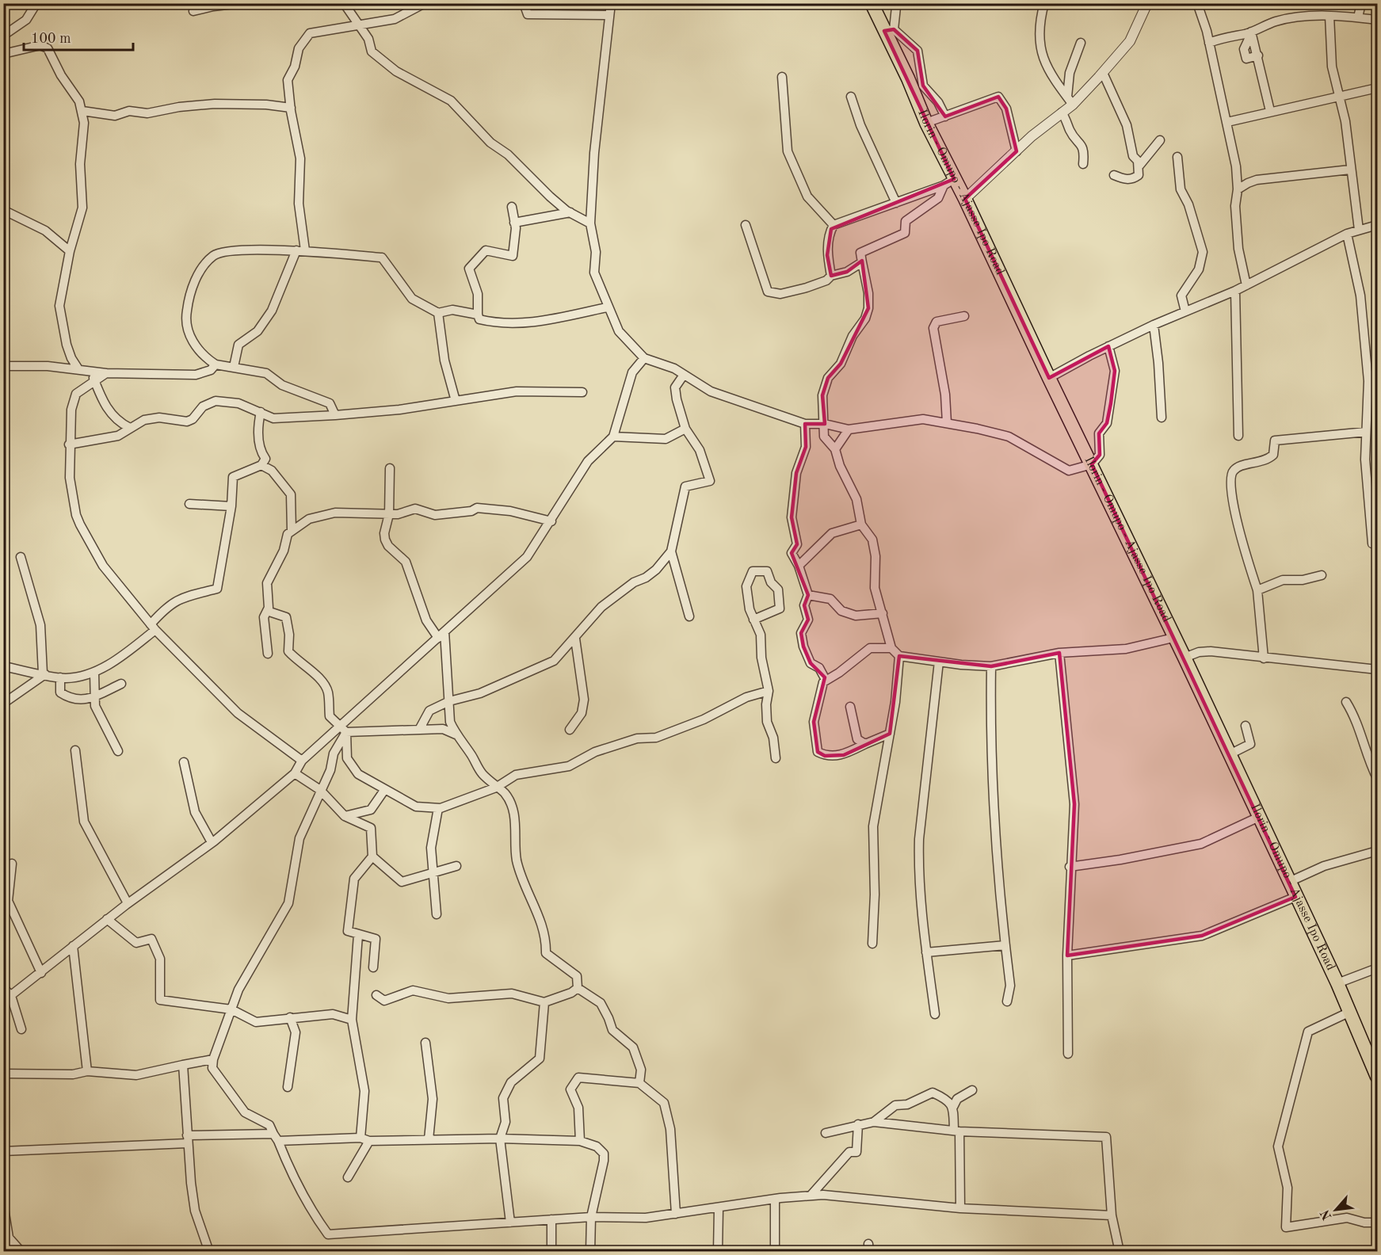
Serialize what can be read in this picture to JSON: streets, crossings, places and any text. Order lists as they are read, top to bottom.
{
  "streets": {
    "highway": ["Ilorin - Omupo - Ajasse Ipo Road"]
  },
  "scale_bar": "100 m",
  "north": "bottom left"
}
